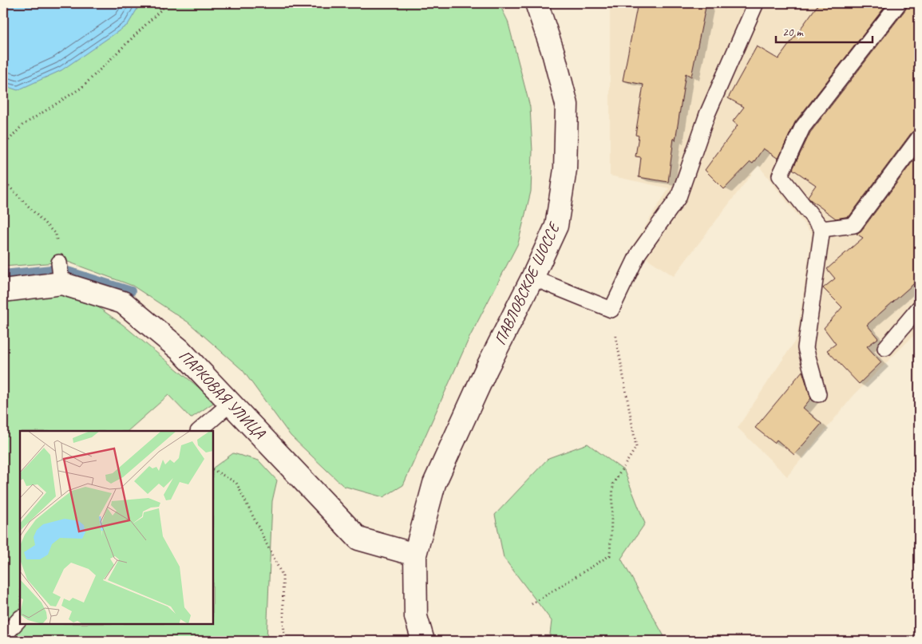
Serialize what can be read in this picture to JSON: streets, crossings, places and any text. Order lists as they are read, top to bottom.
{
  "streets": {
    "main road": ["ПАВЛОВСКОЕ ШОССЕ", "ПАРКОВАЯ УЛИЦА"]
  },
  "crossings": [
    ["ПАВЛОВСКОЕ ШОССЕ", "ПАРКОВАЯ УЛИЦА"]
  ],
  "scale_bar": "20 m"
}
